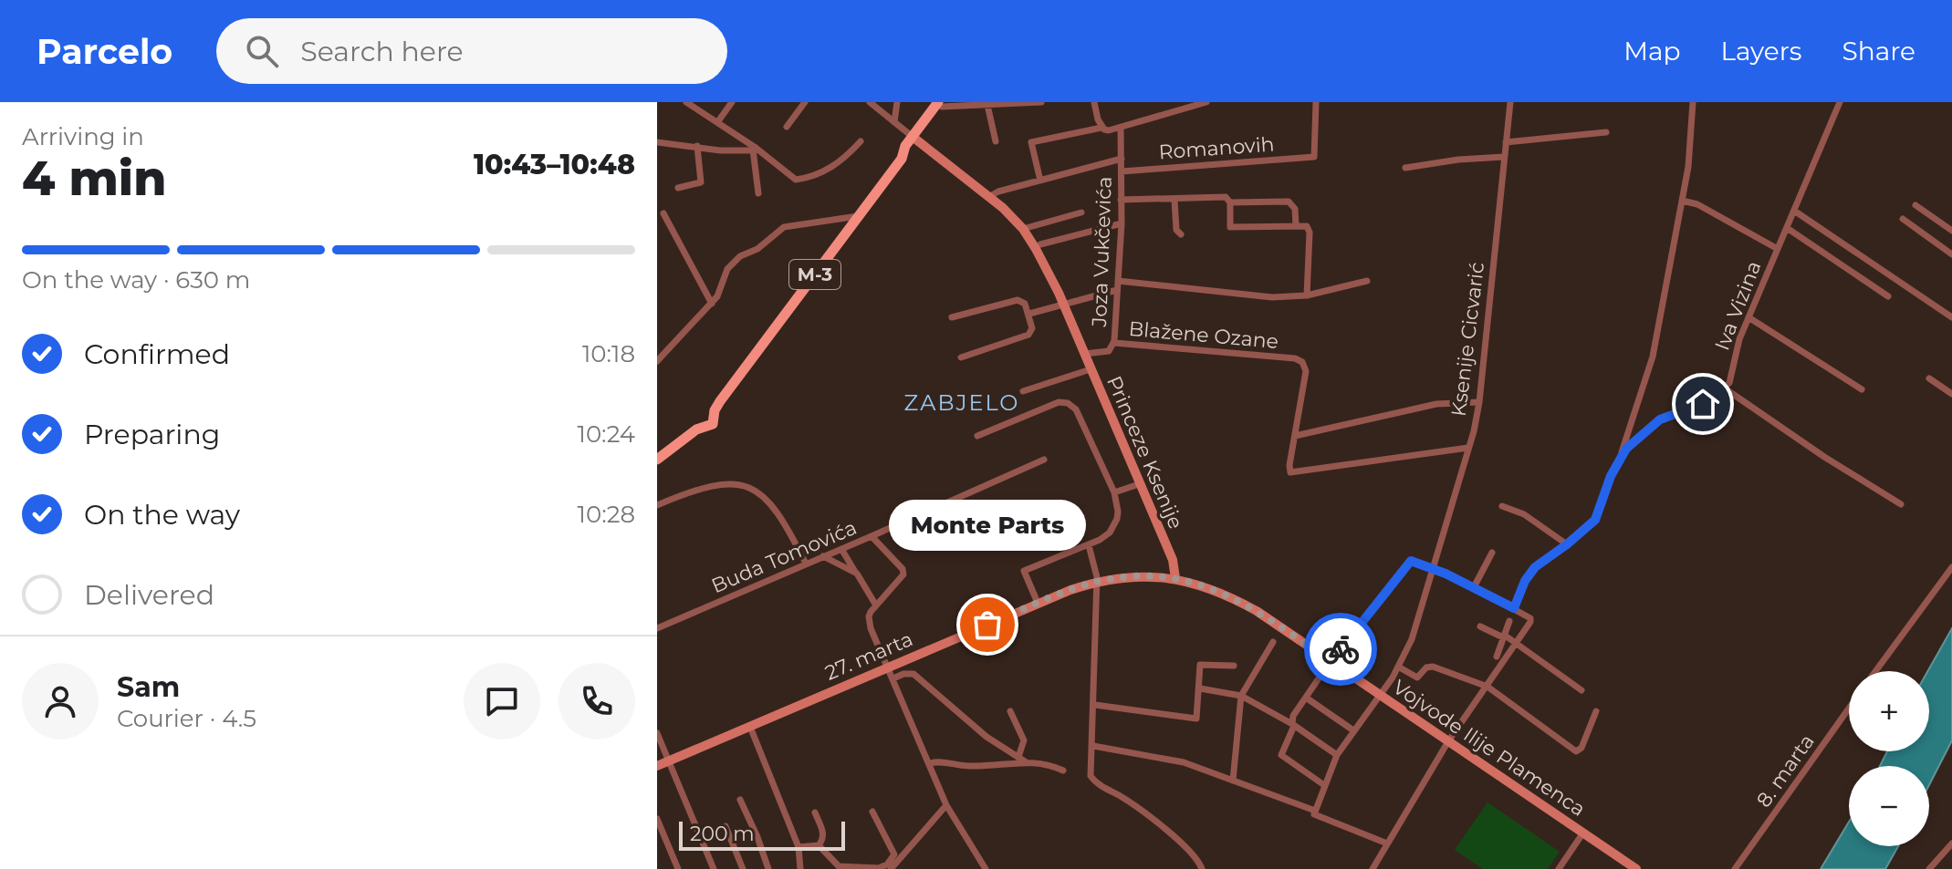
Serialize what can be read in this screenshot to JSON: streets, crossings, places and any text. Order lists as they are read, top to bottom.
{
  "streets": {
    "main road": ["M-3"],
    "street": [
      "Romanovih",
      "Joza Vukčevića",
      "Iva Vizina",
      "Blažene Ozane",
      "Ksenije Cicvarić",
      "Princeze Ksenije",
      "Buda Tomovića",
      "27. marta",
      "Vojvode Ilije Plamenca",
      "8. marta"
    ]
  },
  "crossings": [
    ["Romanovih", "Joza Vukčevića"],
    ["Joza Vukčevića", "Blažene Ozane"],
    ["Joza Vukčevića", "Princeze Ksenije"],
    ["M-3", "Princeze Ksenije"],
    ["Blažene Ozane", "Ksenije Cicvarić"],
    ["Ksenije Cicvarić", "Vojvode Ilije Plamenca"],
    ["Princeze Ksenije", "27. marta"],
    ["Princeze Ksenije", "Vojvode Ilije Plamenca"],
    ["27. marta", "Vojvode Ilije Plamenca"]
  ],
  "districts": ["ZABJELO"],
  "places": ["Monte Parts"],
  "scale_bar": "200 m",
  "page": {
    "header": "Parcelo",
    "search": "Search here",
    "nav": ["Map", "Layers", "Share"],
    "heading": ["4 min", "Arriving in", "10:43–10:48"],
    "panel": ["Sam", "Courier · 4.5"],
    "bar": "On the way · 630 m",
    "list": [
      ["Confirmed", "10:18"],
      ["Preparing", "10:24"],
      ["On the way", "10:28"],
      "Delivered"
    ],
    "bubble": "Monte Parts",
    "map_buttons": ["+", "−"],
    "scale": "200 m"
  }
}
